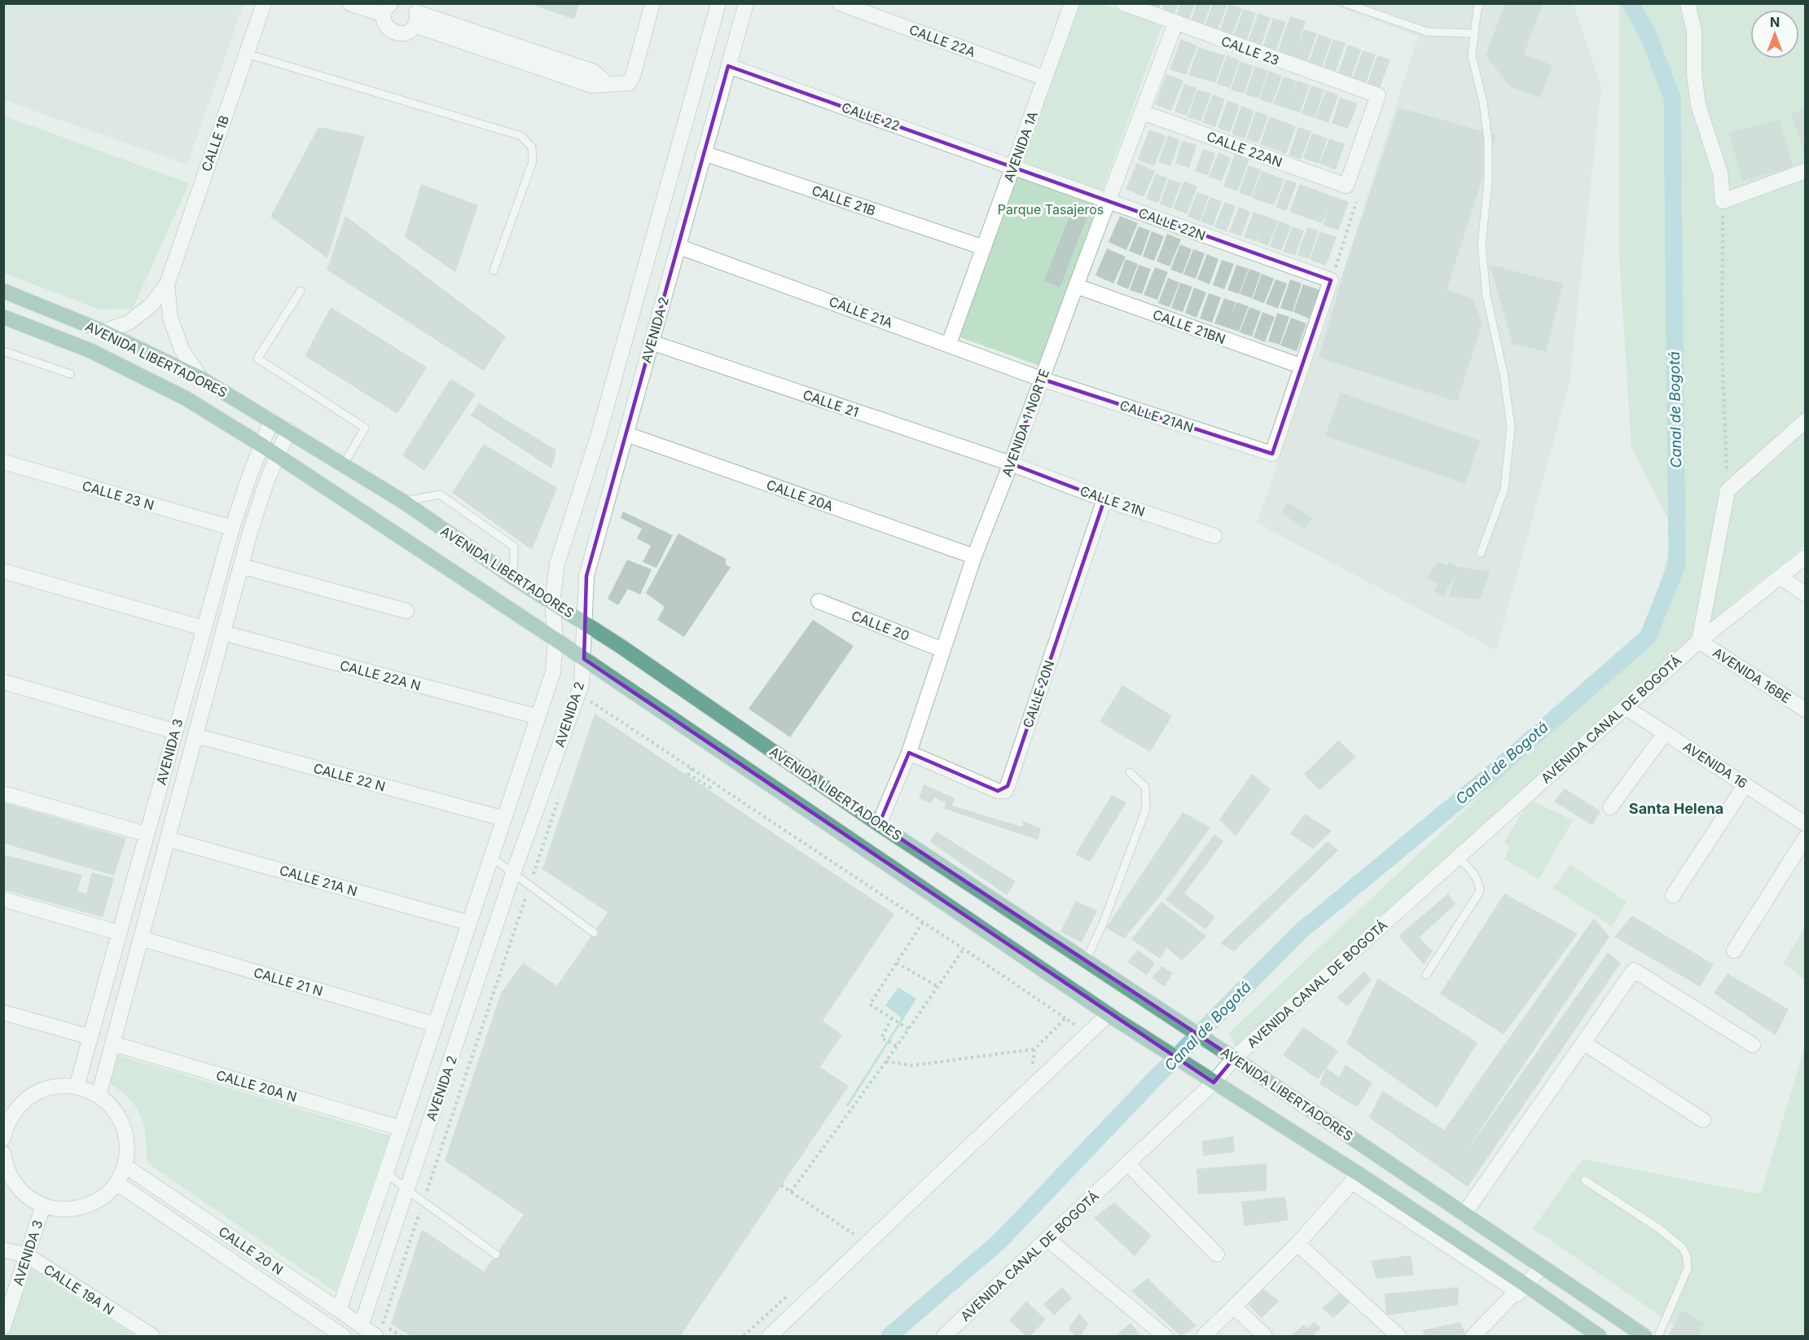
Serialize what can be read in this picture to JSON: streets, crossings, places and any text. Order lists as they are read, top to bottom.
{
  "streets": {
    "main road": ["AVENIDA LIBERTADORES"],
    "street": [
      "CALLE 22A",
      "CALLE 23",
      "CALLE 22",
      "CALLE 1B",
      "AVENIDA 1A",
      "CALLE 22AN",
      "CALLE 21B",
      "CALLE 22N",
      "CALLE 21A",
      "CALLE 21BN",
      "AVENIDA 2",
      "CALLE 21",
      "CALLE 21AN",
      "AVENIDA 1 NORTE",
      "CALLE 23 N",
      "CALLE 20A",
      "CALLE 21N",
      "CALLE 20",
      "CALLE 22A N",
      "AVENIDA 16BE",
      "CALLE 20N",
      "AVENIDA CANAL DE BOGOTÁ",
      "AVENIDA 3",
      "AVENIDA 16",
      "CALLE 22 N",
      "CALLE 21A N",
      "CALLE 21 N",
      "CALLE 20A N",
      "CALLE 20 N",
      "CALLE 19A N"
    ]
  },
  "crossings": [
    ["CALLE 22A", "AVENIDA 1A"],
    ["CALLE 23", "CALLE 22AN"],
    ["CALLE 23", "AVENIDA 1 NORTE"],
    ["CALLE 22", "AVENIDA 1A"],
    ["CALLE 22", "CALLE 22N"],
    ["CALLE 22", "AVENIDA 2"],
    ["CALLE 1B", "AVENIDA LIBERTADORES"],
    ["AVENIDA 1A", "CALLE 21B"],
    ["AVENIDA 1A", "CALLE 22N"],
    ["AVENIDA 1A", "CALLE 21A"],
    ["CALLE 22AN", "AVENIDA 1 NORTE"],
    ["CALLE 21B", "AVENIDA 2"],
    ["CALLE 22N", "AVENIDA 1 NORTE"],
    ["CALLE 21A", "AVENIDA 2"],
    ["CALLE 21A", "CALLE 21AN"],
    ["CALLE 21A", "AVENIDA 1 NORTE"],
    ["CALLE 21BN", "CALLE 21AN"],
    ["CALLE 21BN", "AVENIDA 1 NORTE"],
    ["AVENIDA 2", "AVENIDA LIBERTADORES"],
    ["AVENIDA 2", "CALLE 21"],
    ["AVENIDA 2", "CALLE 20A"],
    ["AVENIDA 2", "CALLE 22A N"],
    ["AVENIDA 2", "CALLE 22 N"],
    ["AVENIDA 2", "CALLE 21A N"],
    ["AVENIDA 2", "CALLE 21 N"],
    ["AVENIDA 2", "CALLE 20A N"],
    ["AVENIDA 2", "CALLE 20 N"],
    ["AVENIDA LIBERTADORES", "AVENIDA 1 NORTE"],
    ["AVENIDA LIBERTADORES", "AVENIDA CANAL DE BOGOTÁ"],
    ["AVENIDA LIBERTADORES", "AVENIDA 3"],
    ["CALLE 21", "AVENIDA 1 NORTE"],
    ["CALLE 21", "CALLE 21N"],
    ["CALLE 21AN", "AVENIDA 1 NORTE"],
    ["AVENIDA 1 NORTE", "CALLE 20A"],
    ["AVENIDA 1 NORTE", "CALLE 21N"],
    ["AVENIDA 1 NORTE", "CALLE 20"],
    ["AVENIDA 1 NORTE", "CALLE 20N"],
    ["CALLE 23 N", "AVENIDA 3"],
    ["CALLE 21N", "CALLE 20N"],
    ["CALLE 22A N", "AVENIDA 3"],
    ["AVENIDA 16BE", "AVENIDA CANAL DE BOGOTÁ"],
    ["AVENIDA CANAL DE BOGOTÁ", "AVENIDA 16"],
    ["AVENIDA 3", "CALLE 22 N"],
    ["AVENIDA 3", "CALLE 21A N"],
    ["AVENIDA 3", "CALLE 21 N"],
    ["AVENIDA 3", "CALLE 20A N"],
    ["AVENIDA 3", "CALLE 19A N"]
  ],
  "districts": ["Santa Helena"],
  "water": ["Canal de Bogotá"],
  "parks": ["Parque Tasajeros"],
  "north": "top"
}
